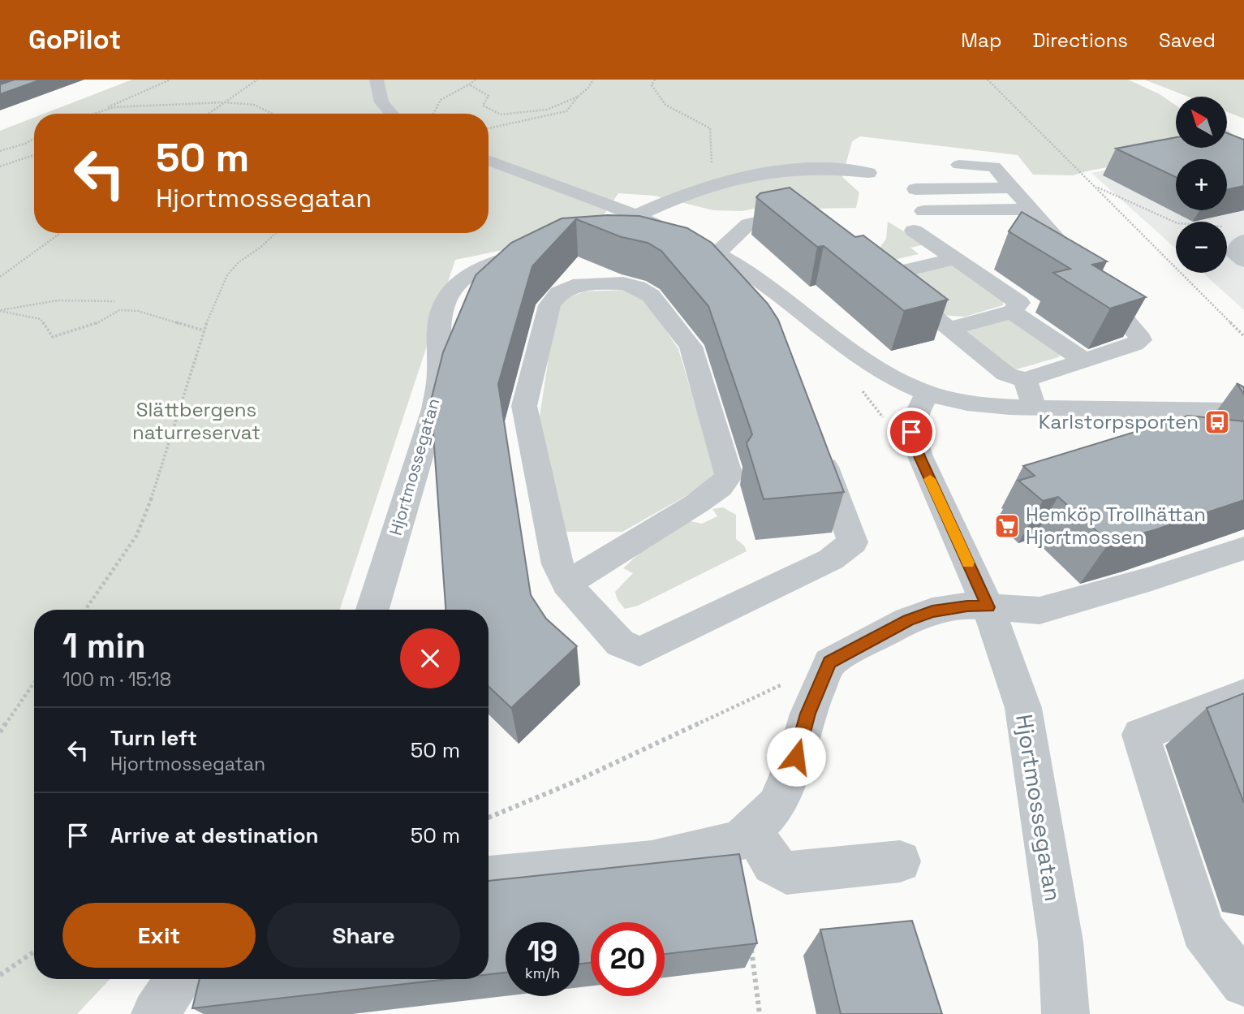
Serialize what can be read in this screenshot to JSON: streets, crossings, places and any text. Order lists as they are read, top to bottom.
{
  "streets": {
    "street": ["Hjortmossegatan"]
  },
  "parks": ["Slättbergens naturreservat"],
  "places": {
    "bus stop": ["Karlstorpsporten"],
    "supermarket": ["Hemköp Trollhättan Hjortmossen"]
  },
  "north": "top left",
  "page": {
    "header": "GoPilot",
    "nav": ["Map", "Directions", "Saved"],
    "map_buttons": ["+", "−"],
    "turn": ["50 m", "Hjortmossegatan"],
    "heading": ["1 min", "100 m · 15:18"],
    "list": [
      {
        "name": "Turn left",
        "note": "Hjortmossegatan",
        "value": "50 m"
      },
      {
        "name": "Arrive at destination",
        "value": "50 m"
      }
    ],
    "buttons": ["Exit", "Share"],
    "speed": "19 km/h",
    "limit": "20"
  }
}
